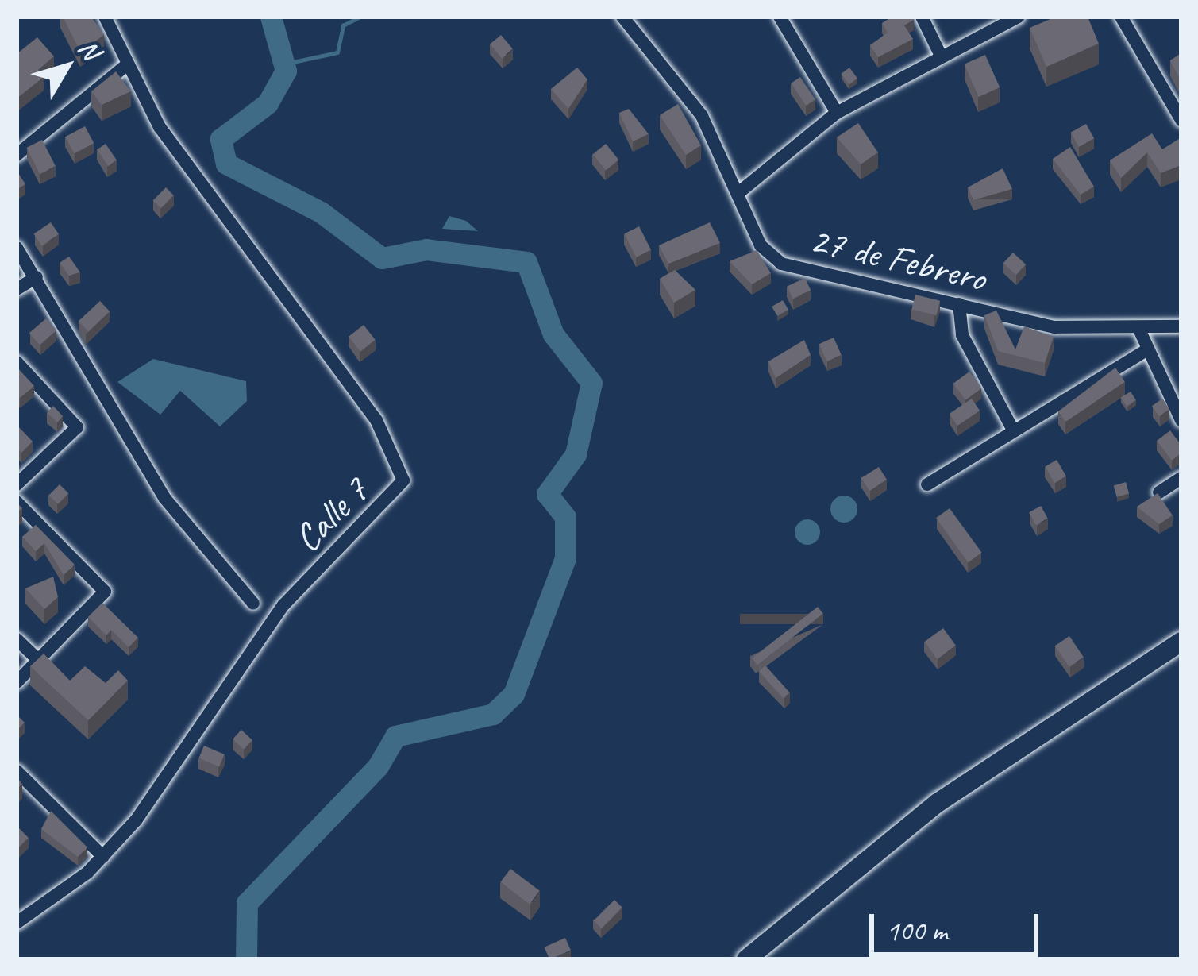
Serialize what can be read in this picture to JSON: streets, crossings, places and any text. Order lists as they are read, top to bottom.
{
  "streets": {
    "street": ["27 de Febrero", "Calle 7"]
  },
  "scale_bar": "100 m",
  "north": "top right"
}
